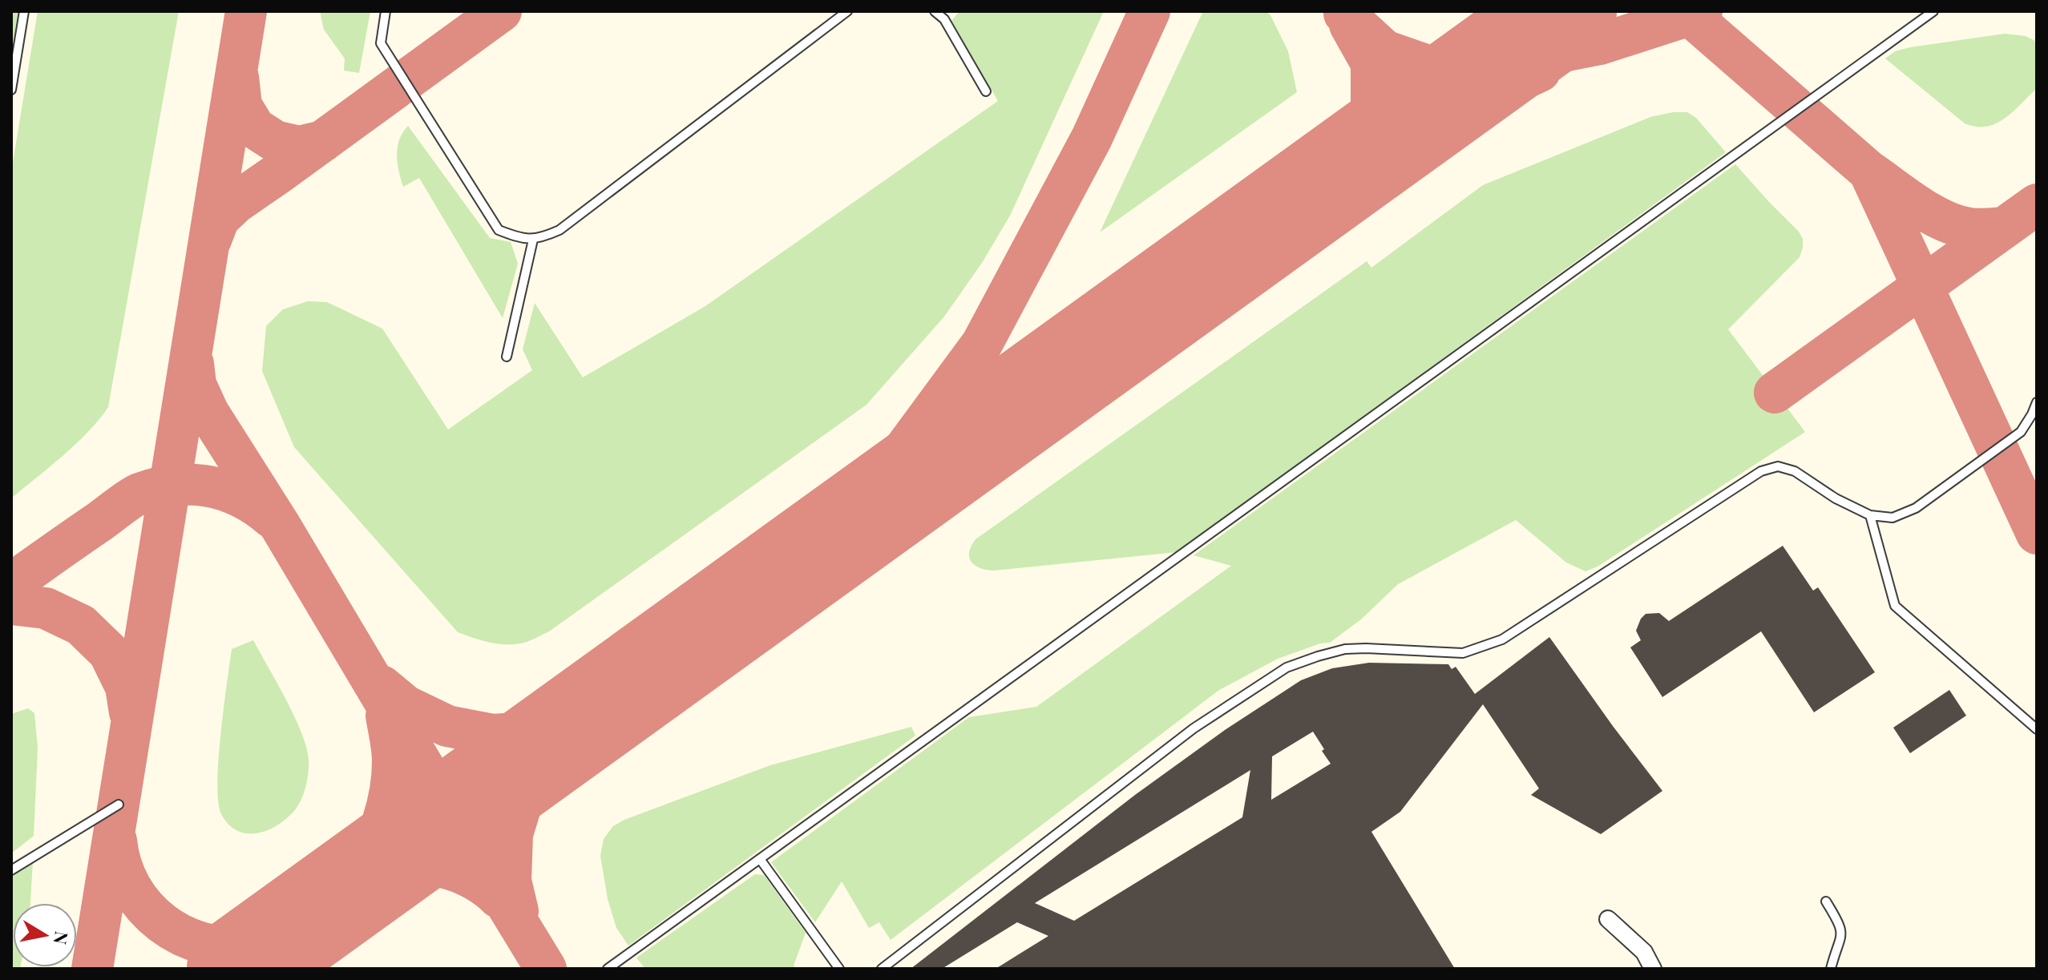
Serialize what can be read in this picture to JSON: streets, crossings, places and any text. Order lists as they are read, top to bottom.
{
  "north": "right"
}
